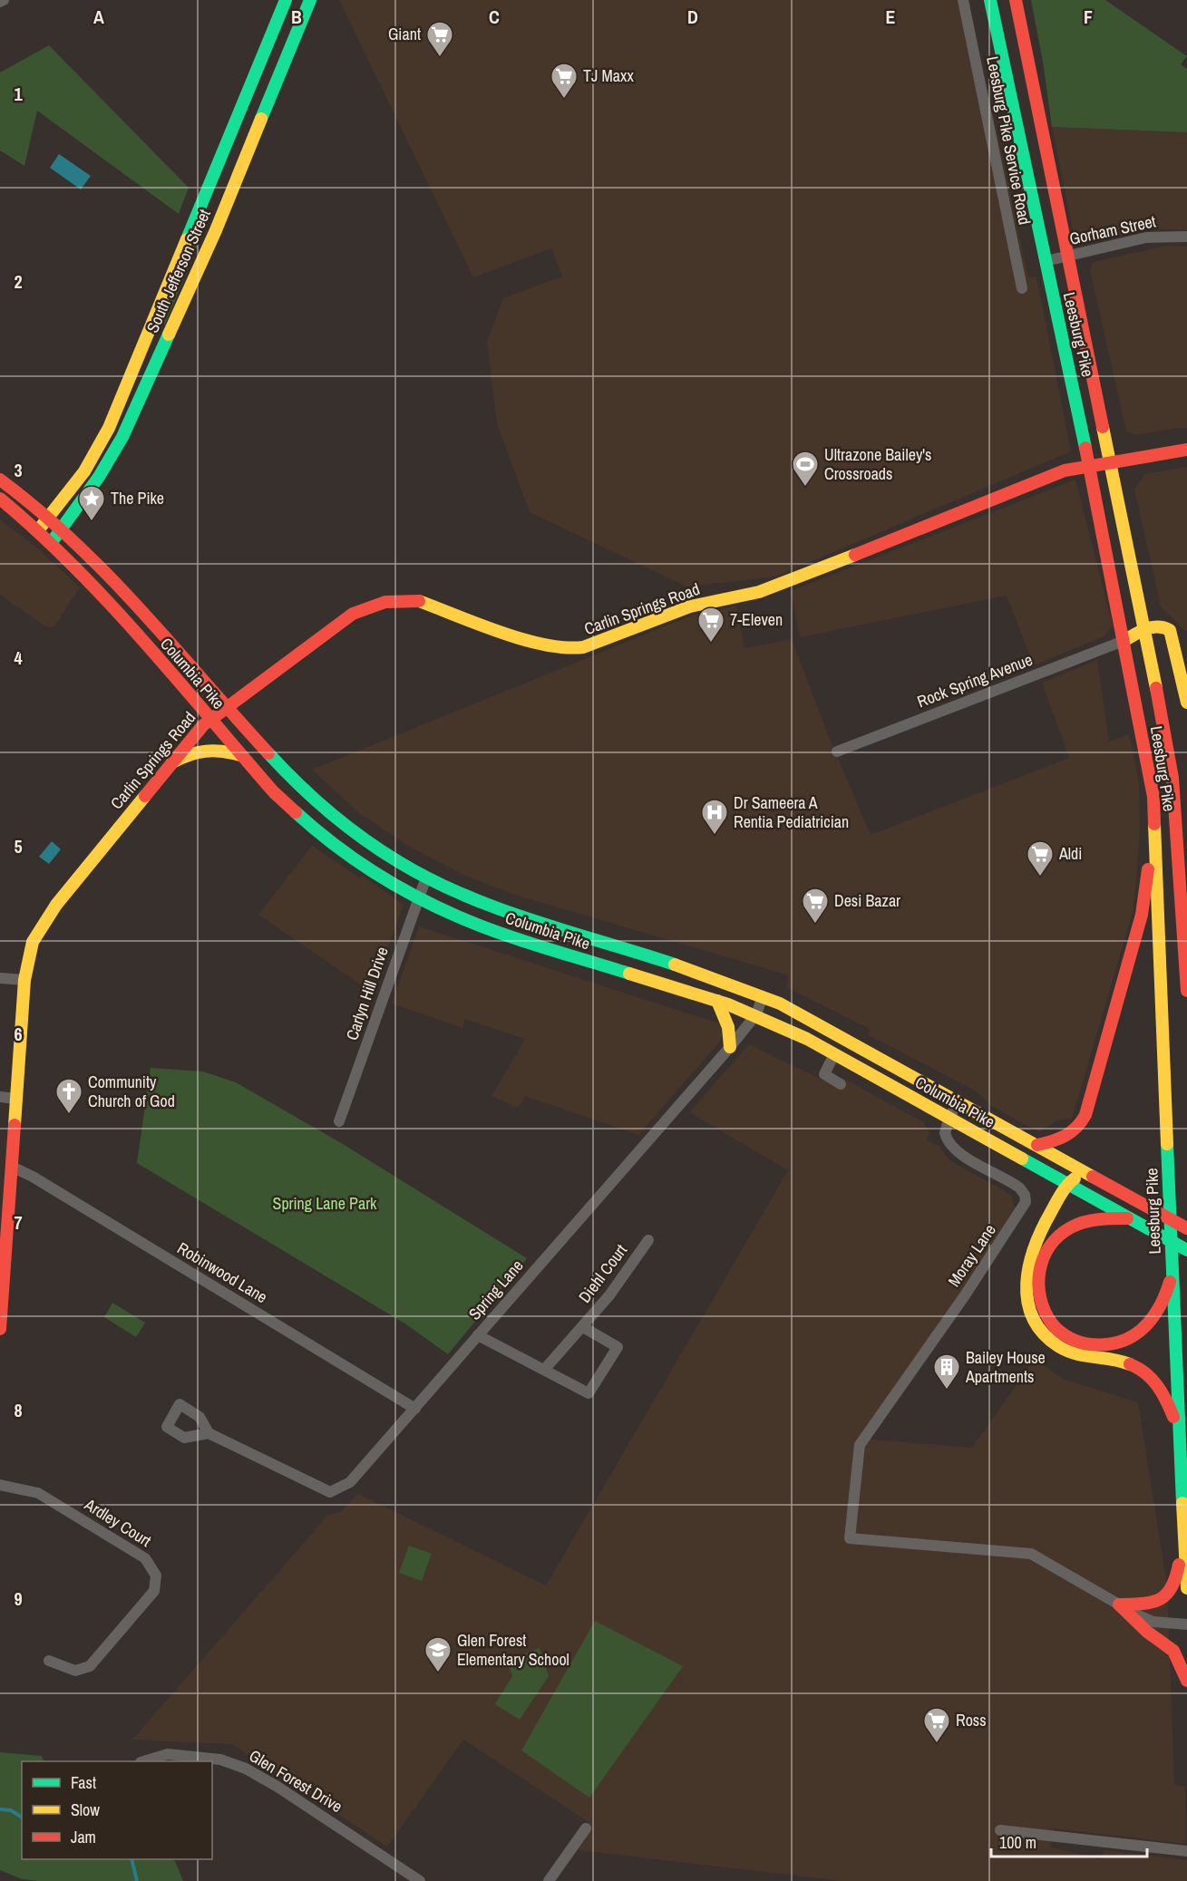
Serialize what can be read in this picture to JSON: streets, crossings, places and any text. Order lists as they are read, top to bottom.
{
  "streets": {
    "main road": [
      "South Jefferson Street",
      "Leesburg Pike",
      "Carlin Springs Road",
      "Columbia Pike"
    ],
    "street": [
      "Leesburg Pike Service Road",
      "Gorham Street",
      "Rock Spring Avenue",
      "Carlyn Hill Drive",
      "Moray Lane",
      "Robinwood Lane",
      "Diehl Court",
      "Spring Lane",
      "Ardley Court",
      "Glen Forest Drive"
    ]
  },
  "crossings": [
    ["Gorham Street", "Leesburg Pike"],
    ["South Jefferson Street", "Columbia Pike"],
    ["Leesburg Pike", "Carlin Springs Road"],
    ["Leesburg Pike", "Rock Spring Avenue"],
    ["Carlin Springs Road", "Columbia Pike"],
    ["Carlin Springs Road", "Robinwood Lane"],
    ["Columbia Pike", "Carlyn Hill Drive"],
    ["Columbia Pike", "Moray Lane"],
    ["Columbia Pike", "Spring Lane"],
    ["Robinwood Lane", "Spring Lane"],
    ["Diehl Court", "Spring Lane"]
  ],
  "parks": ["Spring Lane Park"],
  "places": {
    "supermarket": [
      "Giant",
      "TJ Maxx",
      "7-Eleven",
      "Aldi",
      "Desi Bazar",
      "Ross"
    ],
    "sports": ["Ultrazone Bailey's Crossroads"],
    "place": ["The Pike"],
    "hospital": ["Dr Sameera A Rentia Pediatrician"],
    "church": ["Community Church of God"],
    "building": ["Bailey House Apartments"],
    "school or university": ["Glen Forest Elementary School"]
  },
  "legend": ["Fast", "Slow", "Jam"],
  "scale_bar": "100 m",
  "grid": {
    "columns": [
      "A",
      "B",
      "C",
      "D",
      "E",
      "F"
    ],
    "rows": [
      "1",
      "2",
      "3",
      "4",
      "5",
      "6",
      "7",
      "8",
      "9"
    ]
  }
}
